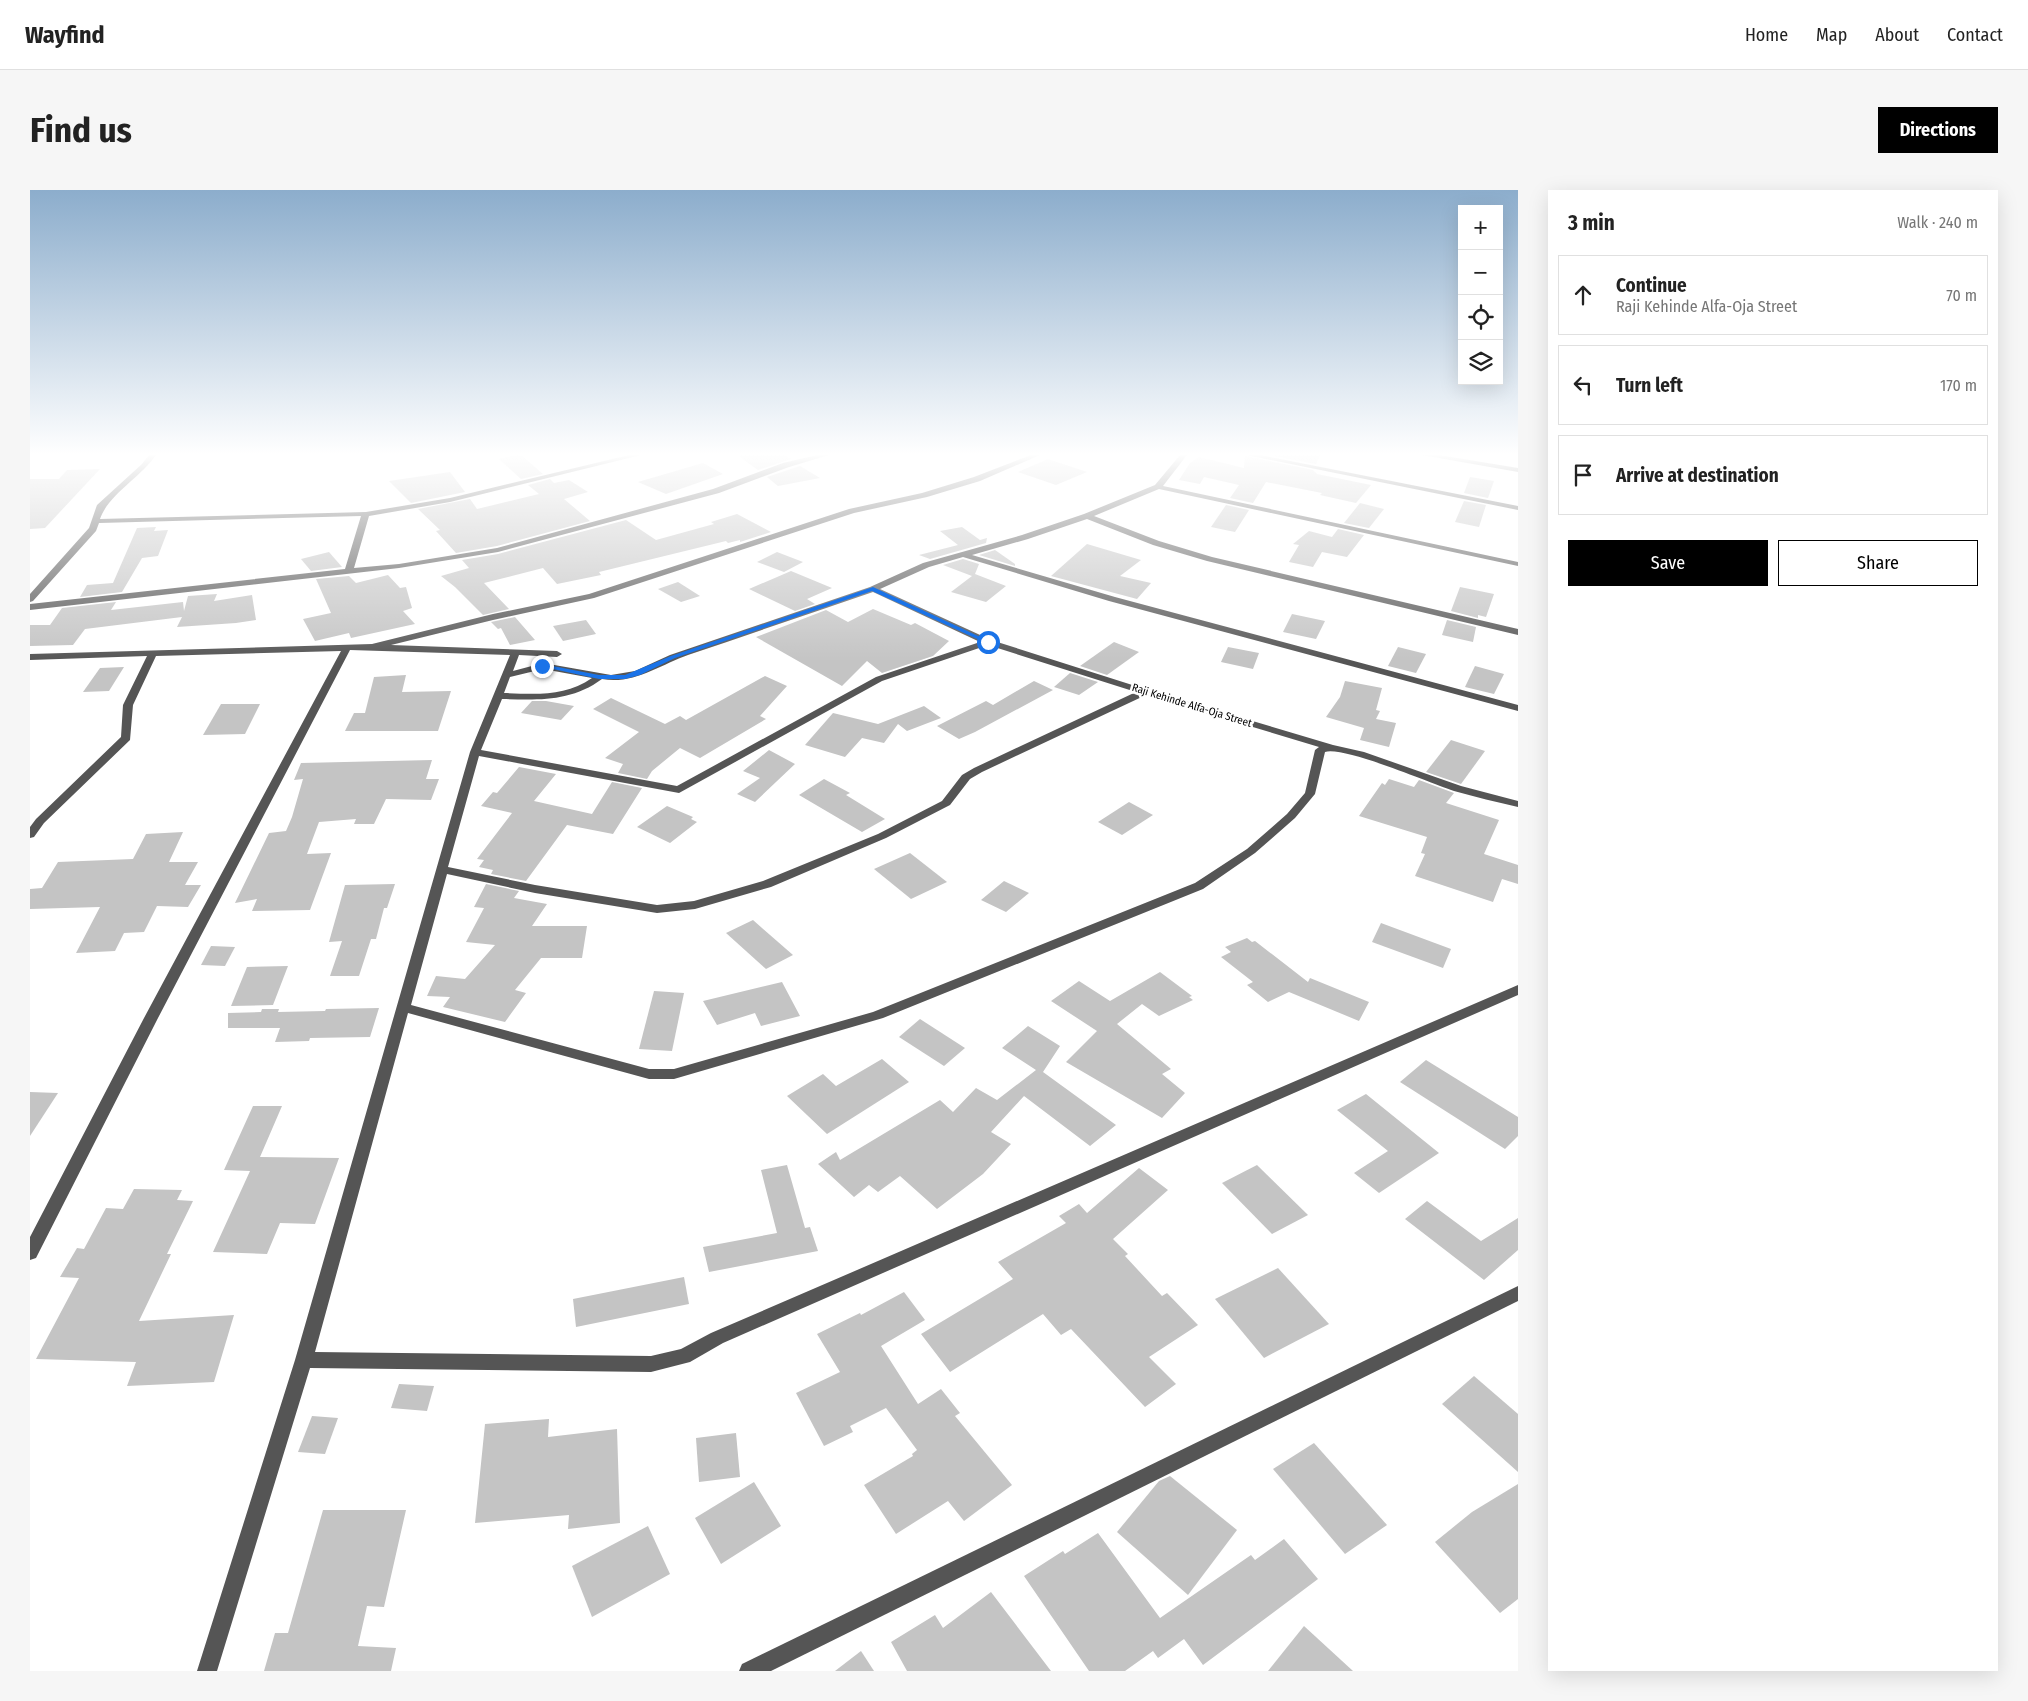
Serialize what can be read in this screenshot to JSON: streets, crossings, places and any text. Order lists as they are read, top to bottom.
{
  "streets": {
    "street": ["Raji Kehinde Alfa-Oja Street"]
  },
  "page": {
    "header": "Wayfind",
    "nav": [
      "Home",
      "Map",
      "About",
      "Contact"
    ],
    "buttons": [
      "Directions",
      ["Save", "Share"]
    ],
    "title": "Find us",
    "heading": ["3 min", "Walk · 240 m"],
    "map_buttons": ["+", "−"],
    "list": [
      ["Continue", "Raji Kehinde Alfa-Oja Street", "70 m"],
      ["Turn left", "170 m"],
      "Arrive at destination"
    ]
  }
}
